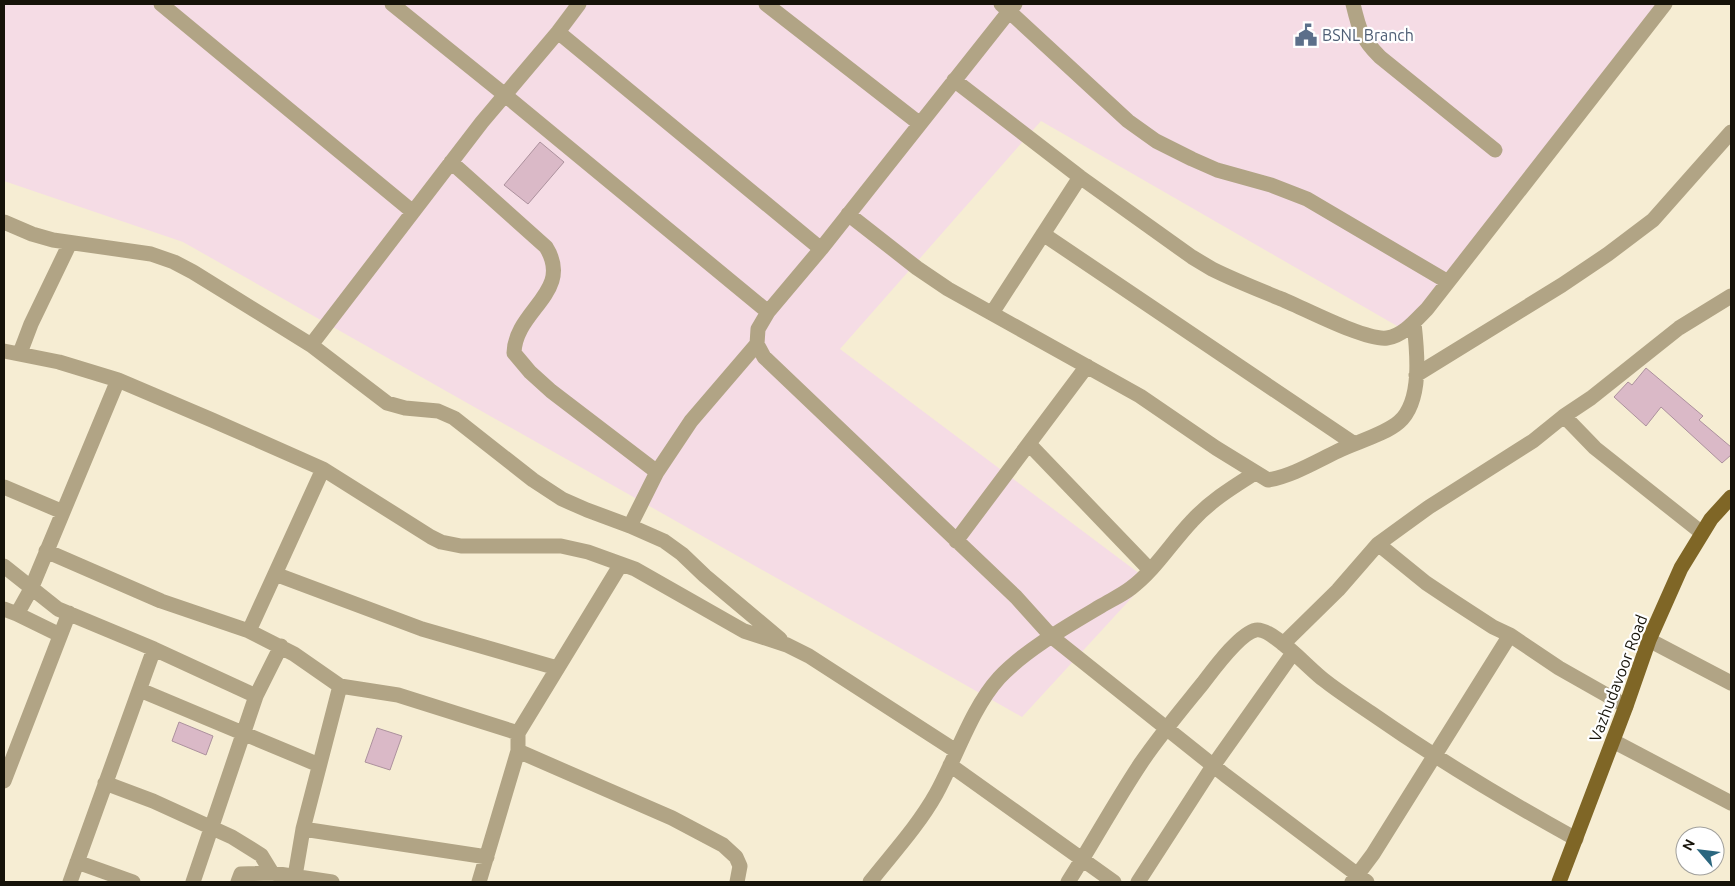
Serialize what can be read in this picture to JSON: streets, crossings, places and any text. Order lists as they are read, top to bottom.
{
  "streets": {
    "main road": ["Vazhudavoor Road"]
  },
  "places": {
    "public building": ["BSNL Branch"]
  },
  "north": "top left"
}
